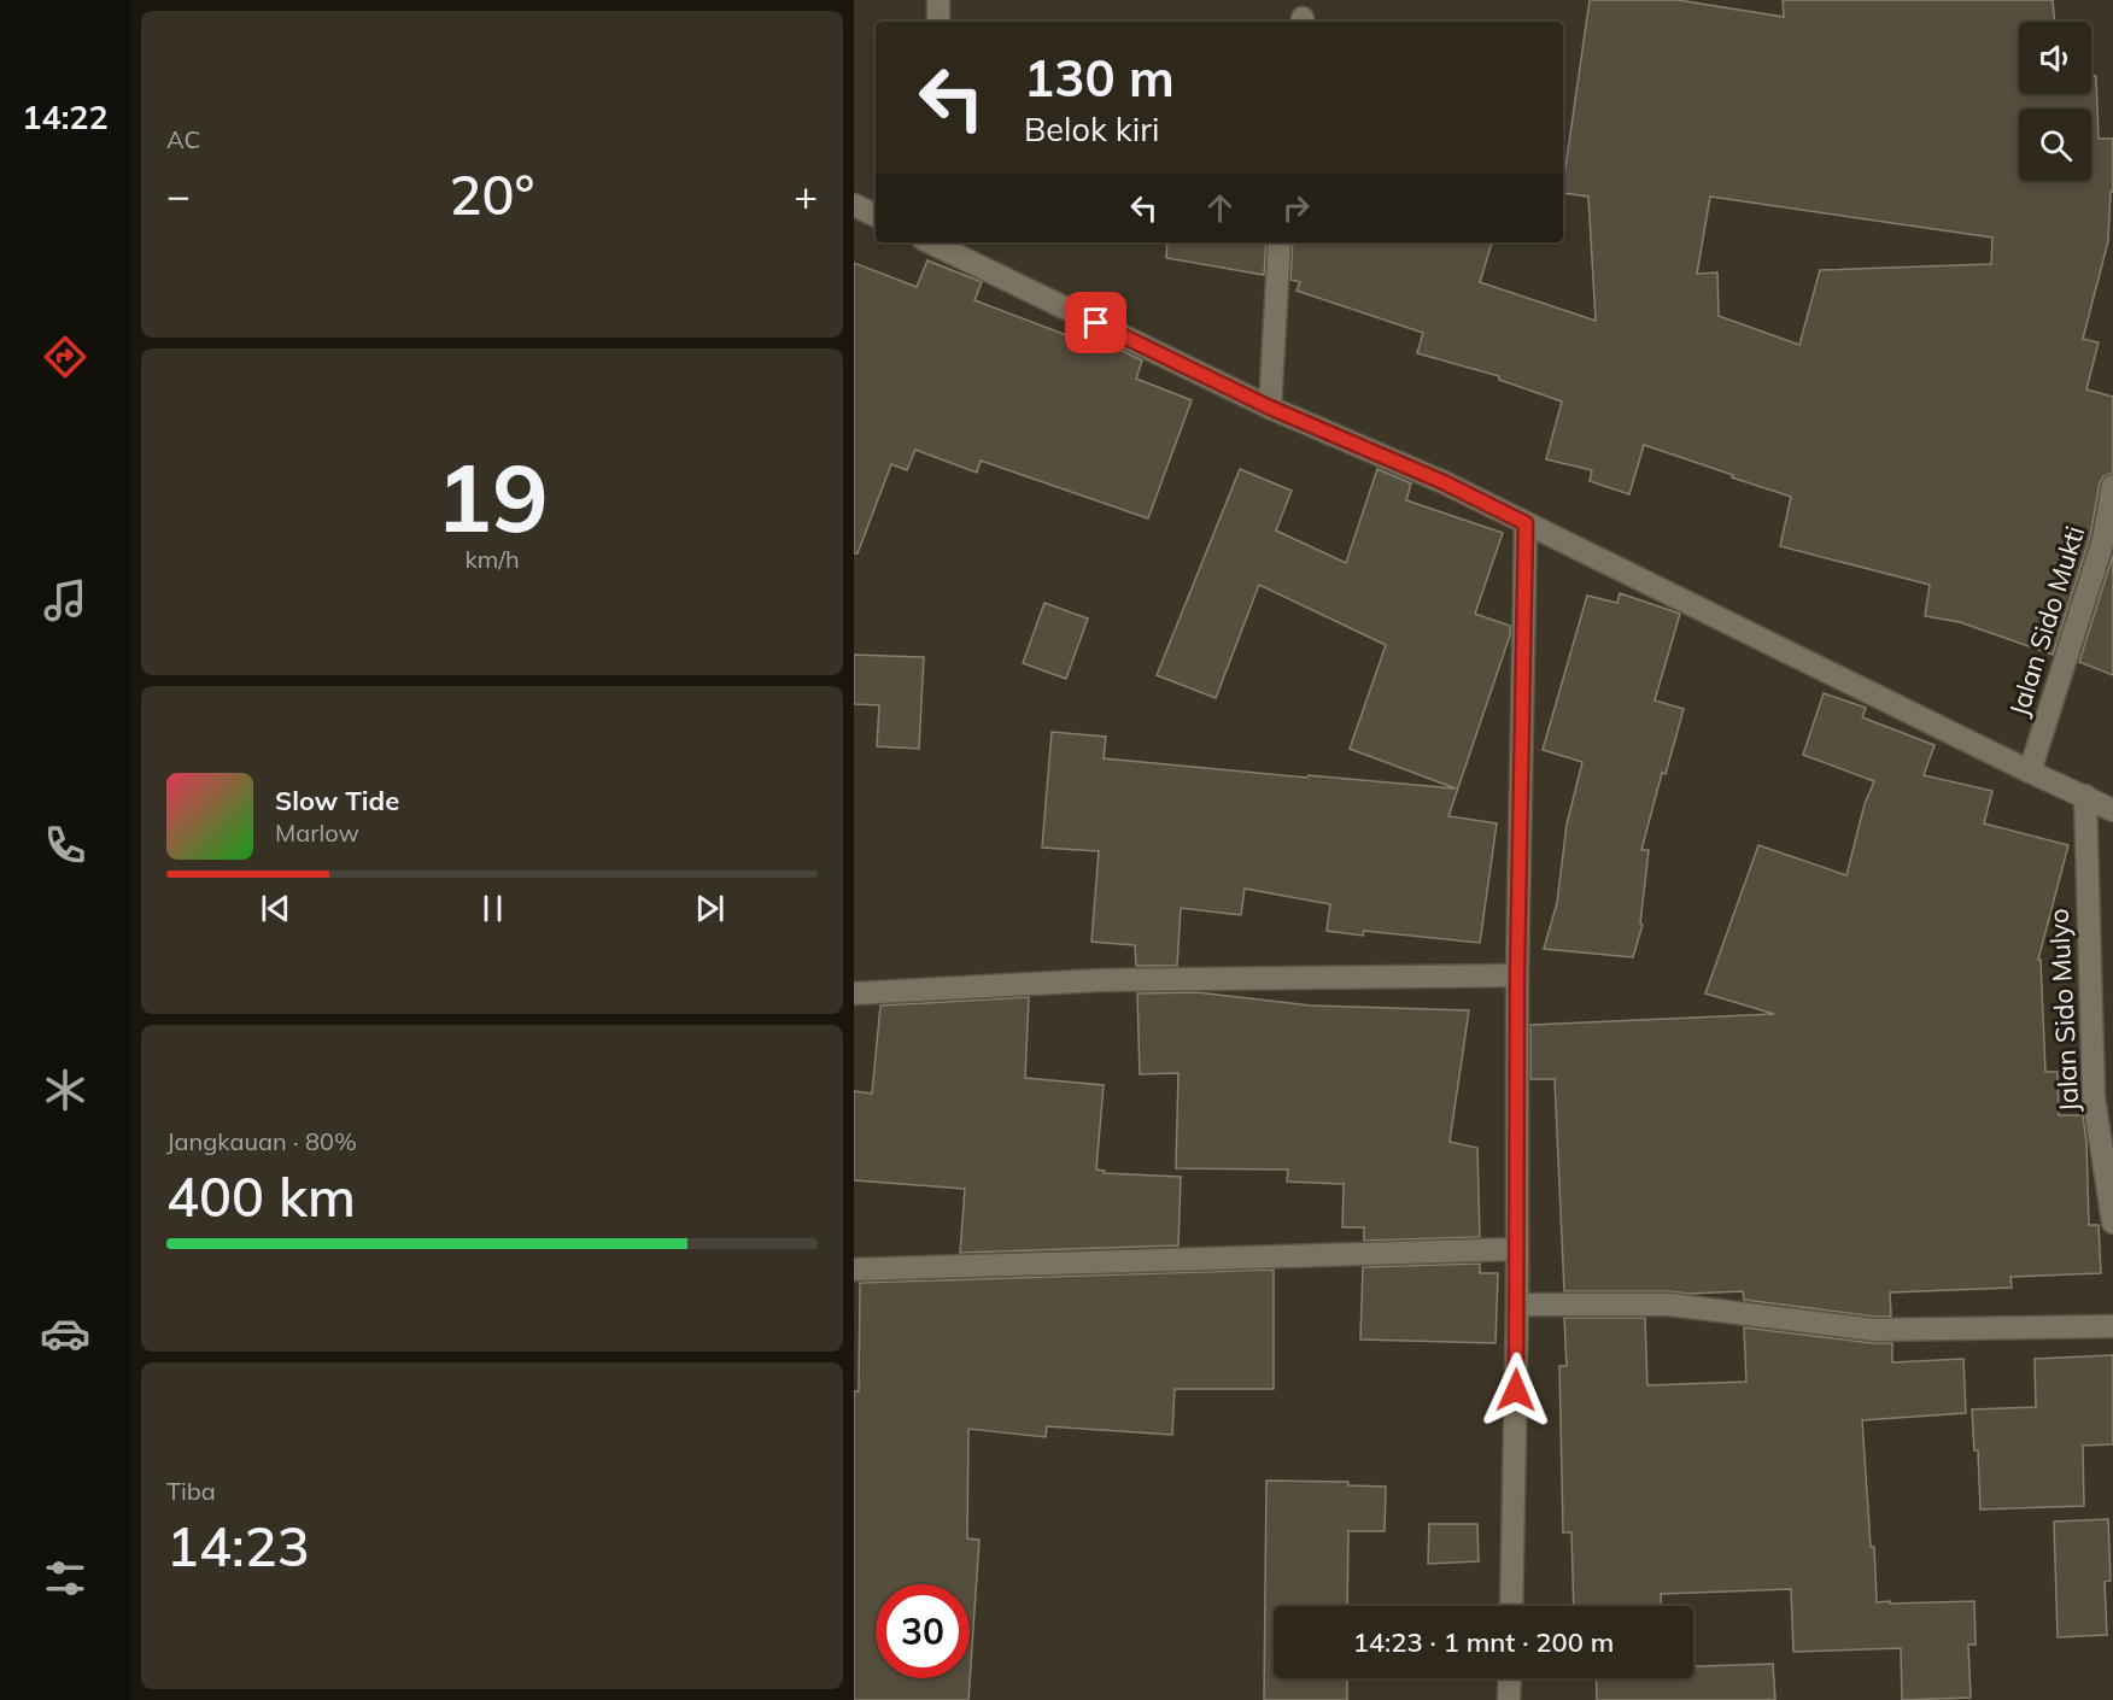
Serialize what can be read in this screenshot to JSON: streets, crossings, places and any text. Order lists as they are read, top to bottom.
{
  "streets": {
    "street": ["Jalan Sido Mukti", "Jalan Sido Mulyo"]
  },
  "page": {
    "tabs": "14:22",
    "tile": [
      "AC",
      ["19", "km/h"],
      ["Jangkauan · 80%", "400 km"],
      ["Tiba", "14:23"]
    ],
    "turn": ["130 m", "Belok kiri"],
    "heat": ["−", "20°", "+"],
    "song": ["Slow Tide", "Marlow"],
    "limit": "30",
    "trip": "14:23 · 1 mnt · 200 m"
  }
}
